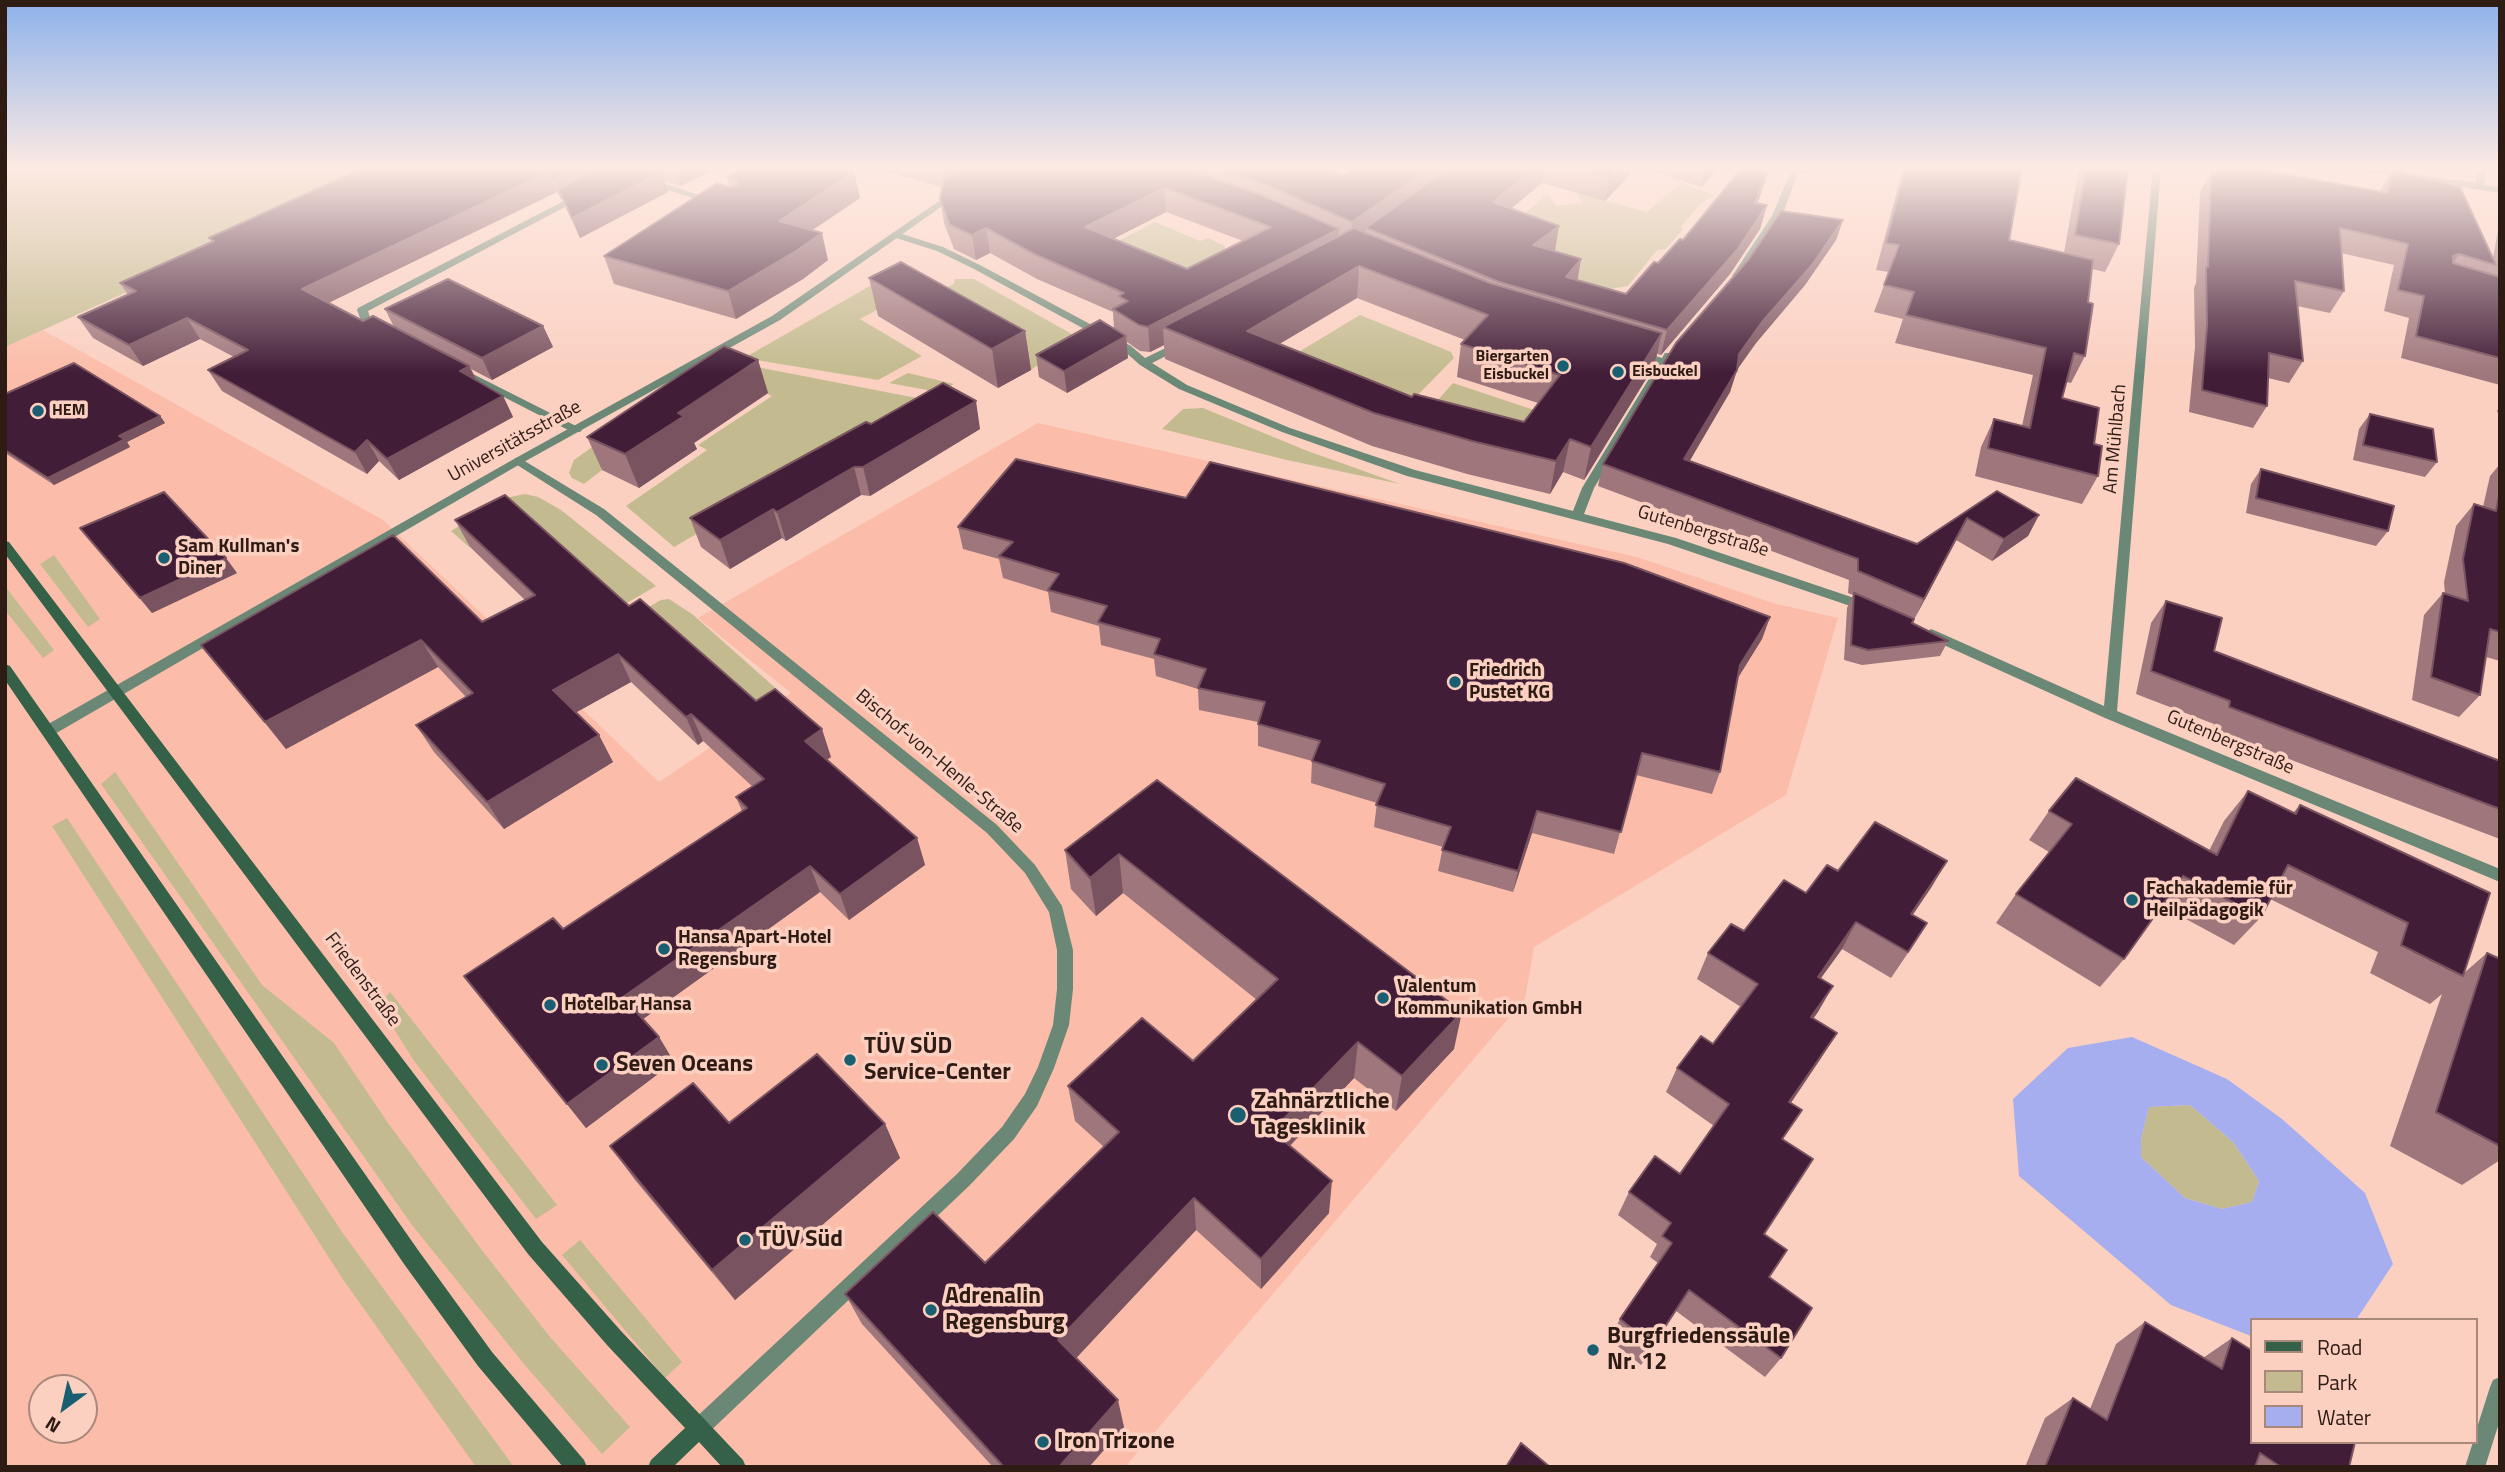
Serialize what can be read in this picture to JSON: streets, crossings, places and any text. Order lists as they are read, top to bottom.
{
  "streets": {
    "main road": ["Friedenstraße"],
    "street": [
      "Am Mühlbach",
      "Universitätsstraße",
      "Gutenbergstraße",
      "Bischof-von-Henle-Straße"
    ]
  },
  "crossings": [
    ["Am Mühlbach", "Gutenbergstraße"],
    ["Universitätsstraße", "Bischof-von-Henle-Straße"],
    ["Universitätsstraße", "Friedenstraße"],
    ["Bischof-von-Henle-Straße", "Friedenstraße"]
  ],
  "places": [
    "Biergarten Eisbuckel",
    "Eisbuckel",
    "HEM",
    "Sam Kullman's Diner",
    "Friedrich Pustet KG",
    "Fachakademie für Heilpädagogik",
    "Hansa Apart-Hotel Regensburg",
    "Valentum Kommunikation GmbH",
    "Hotelbar Hansa",
    "TÜV SÜD Service-Center",
    "Seven Oceans",
    "Zahnärztliche Tagesklinik",
    "TÜV Süd",
    "Adrenalin Regensburg",
    "Burgfriedenssäule Nr. 12",
    "Iron Trizone"
  ],
  "legend": ["Road", "Park", "Water"],
  "north": "bottom left"
}
